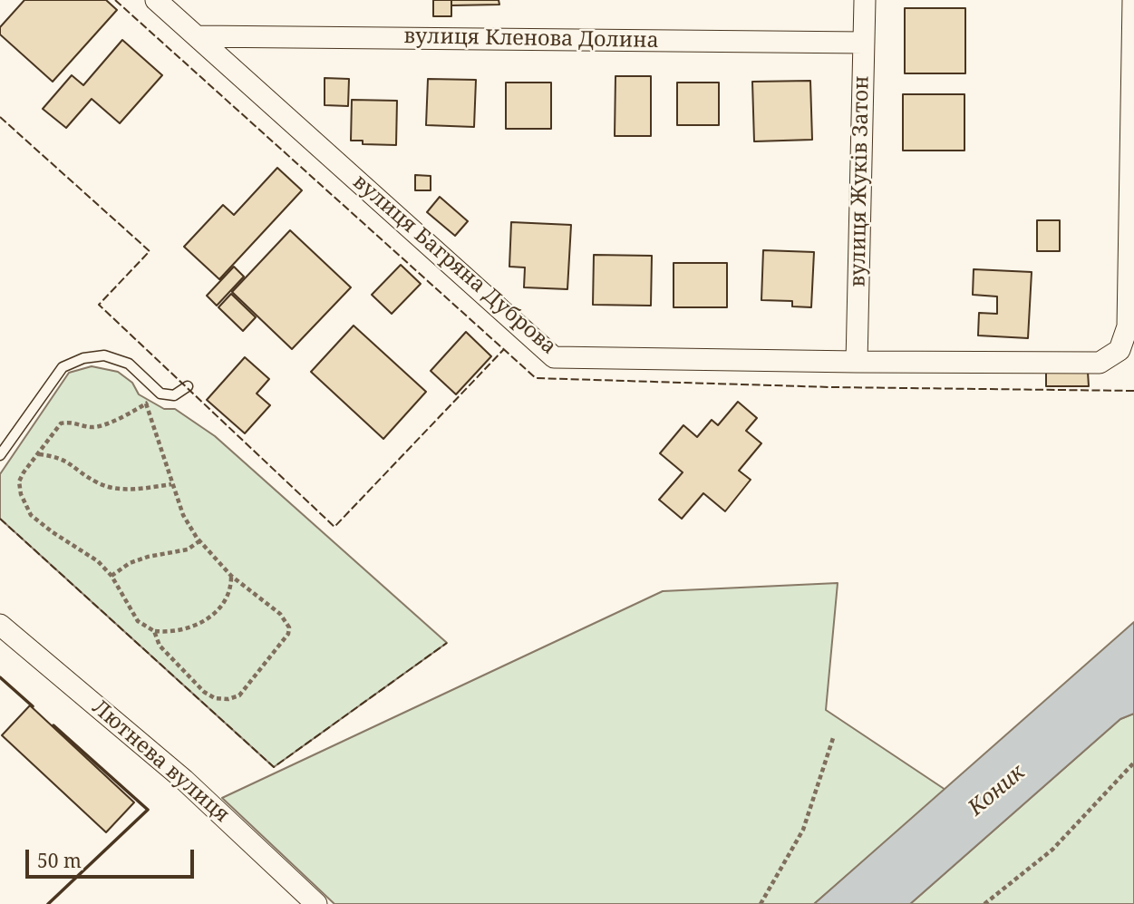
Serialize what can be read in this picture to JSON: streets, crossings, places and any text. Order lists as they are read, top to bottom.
{
  "streets": {
    "street": [
      "вулиця Кленова Долина",
      "вулиця Жуків Затон",
      "вулиця Багряна Дуброва",
      "Лютнева вулиця"
    ]
  },
  "crossings": [
    ["вулиця Кленова Долина", "вулиця Жуків Затон"],
    ["вулиця Кленова Долина", "вулиця Багряна Дуброва"],
    ["вулиця Жуків Затон", "вулиця Багряна Дуброва"]
  ],
  "water": ["Коник"],
  "scale_bar": "50 m"
}
